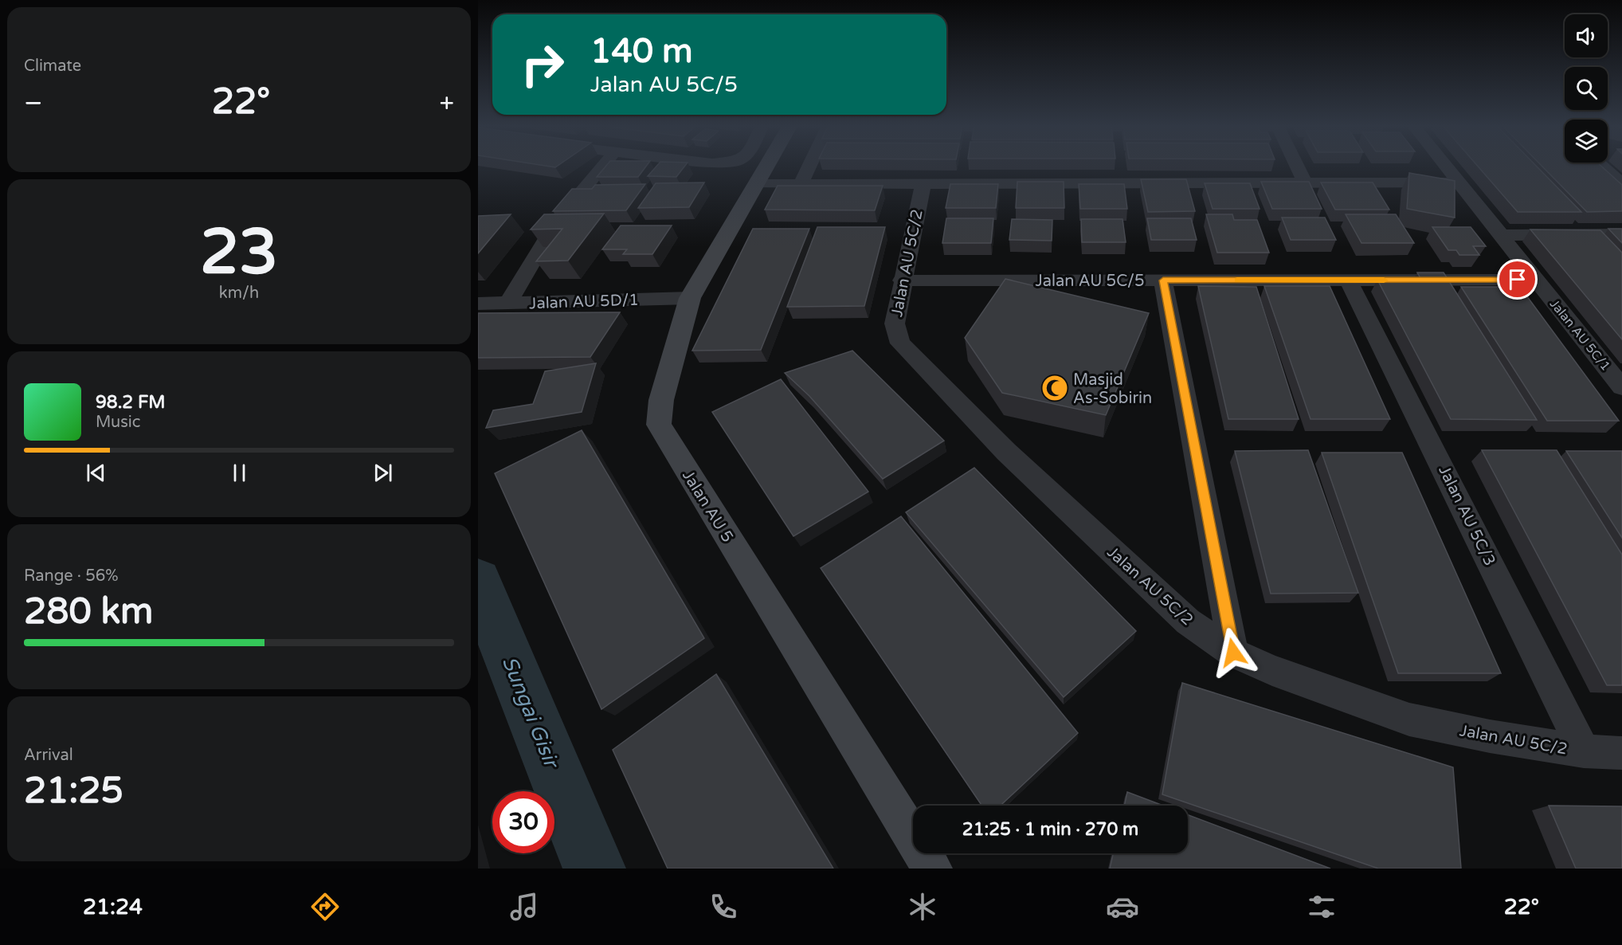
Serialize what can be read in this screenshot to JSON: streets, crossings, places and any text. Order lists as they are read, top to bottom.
{
  "streets": {
    "main road": ["Jalan AU 5"],
    "street": [
      "Jalan AU 5C/2",
      "Jalan AU 5C/5",
      "Jalan AU 5D/1",
      "Jalan AU 5C/1",
      "Jalan AU 5C/3"
    ]
  },
  "crossings": [
    ["Jalan AU 5C/2", "Jalan AU 5C/5"],
    ["Jalan AU 5C/2", "Jalan AU 5C/3"],
    ["Jalan AU 5C/5", "Jalan AU 5C/1"],
    ["Jalan AU 5C/5", "Jalan AU 5C/3"],
    ["Jalan AU 5D/1", "Jalan AU 5"]
  ],
  "water": ["Sungai Gisir"],
  "places": {
    "mosque": ["Masjid As-Sobirin"]
  },
  "page": {
    "tile": [
      "Climate",
      ["23", "km/h"],
      ["Range · 56%", "280 km"],
      ["Arrival", "21:25"]
    ],
    "turn": ["140 m", "Jalan AU 5C/5"],
    "heat": ["−", "22°", "+"],
    "song": ["98.2 FM", "Music"],
    "limit": "30",
    "trip": "21:25 · 1 min · 270 m",
    "tabs": ["21:24", "22°"]
  }
}
